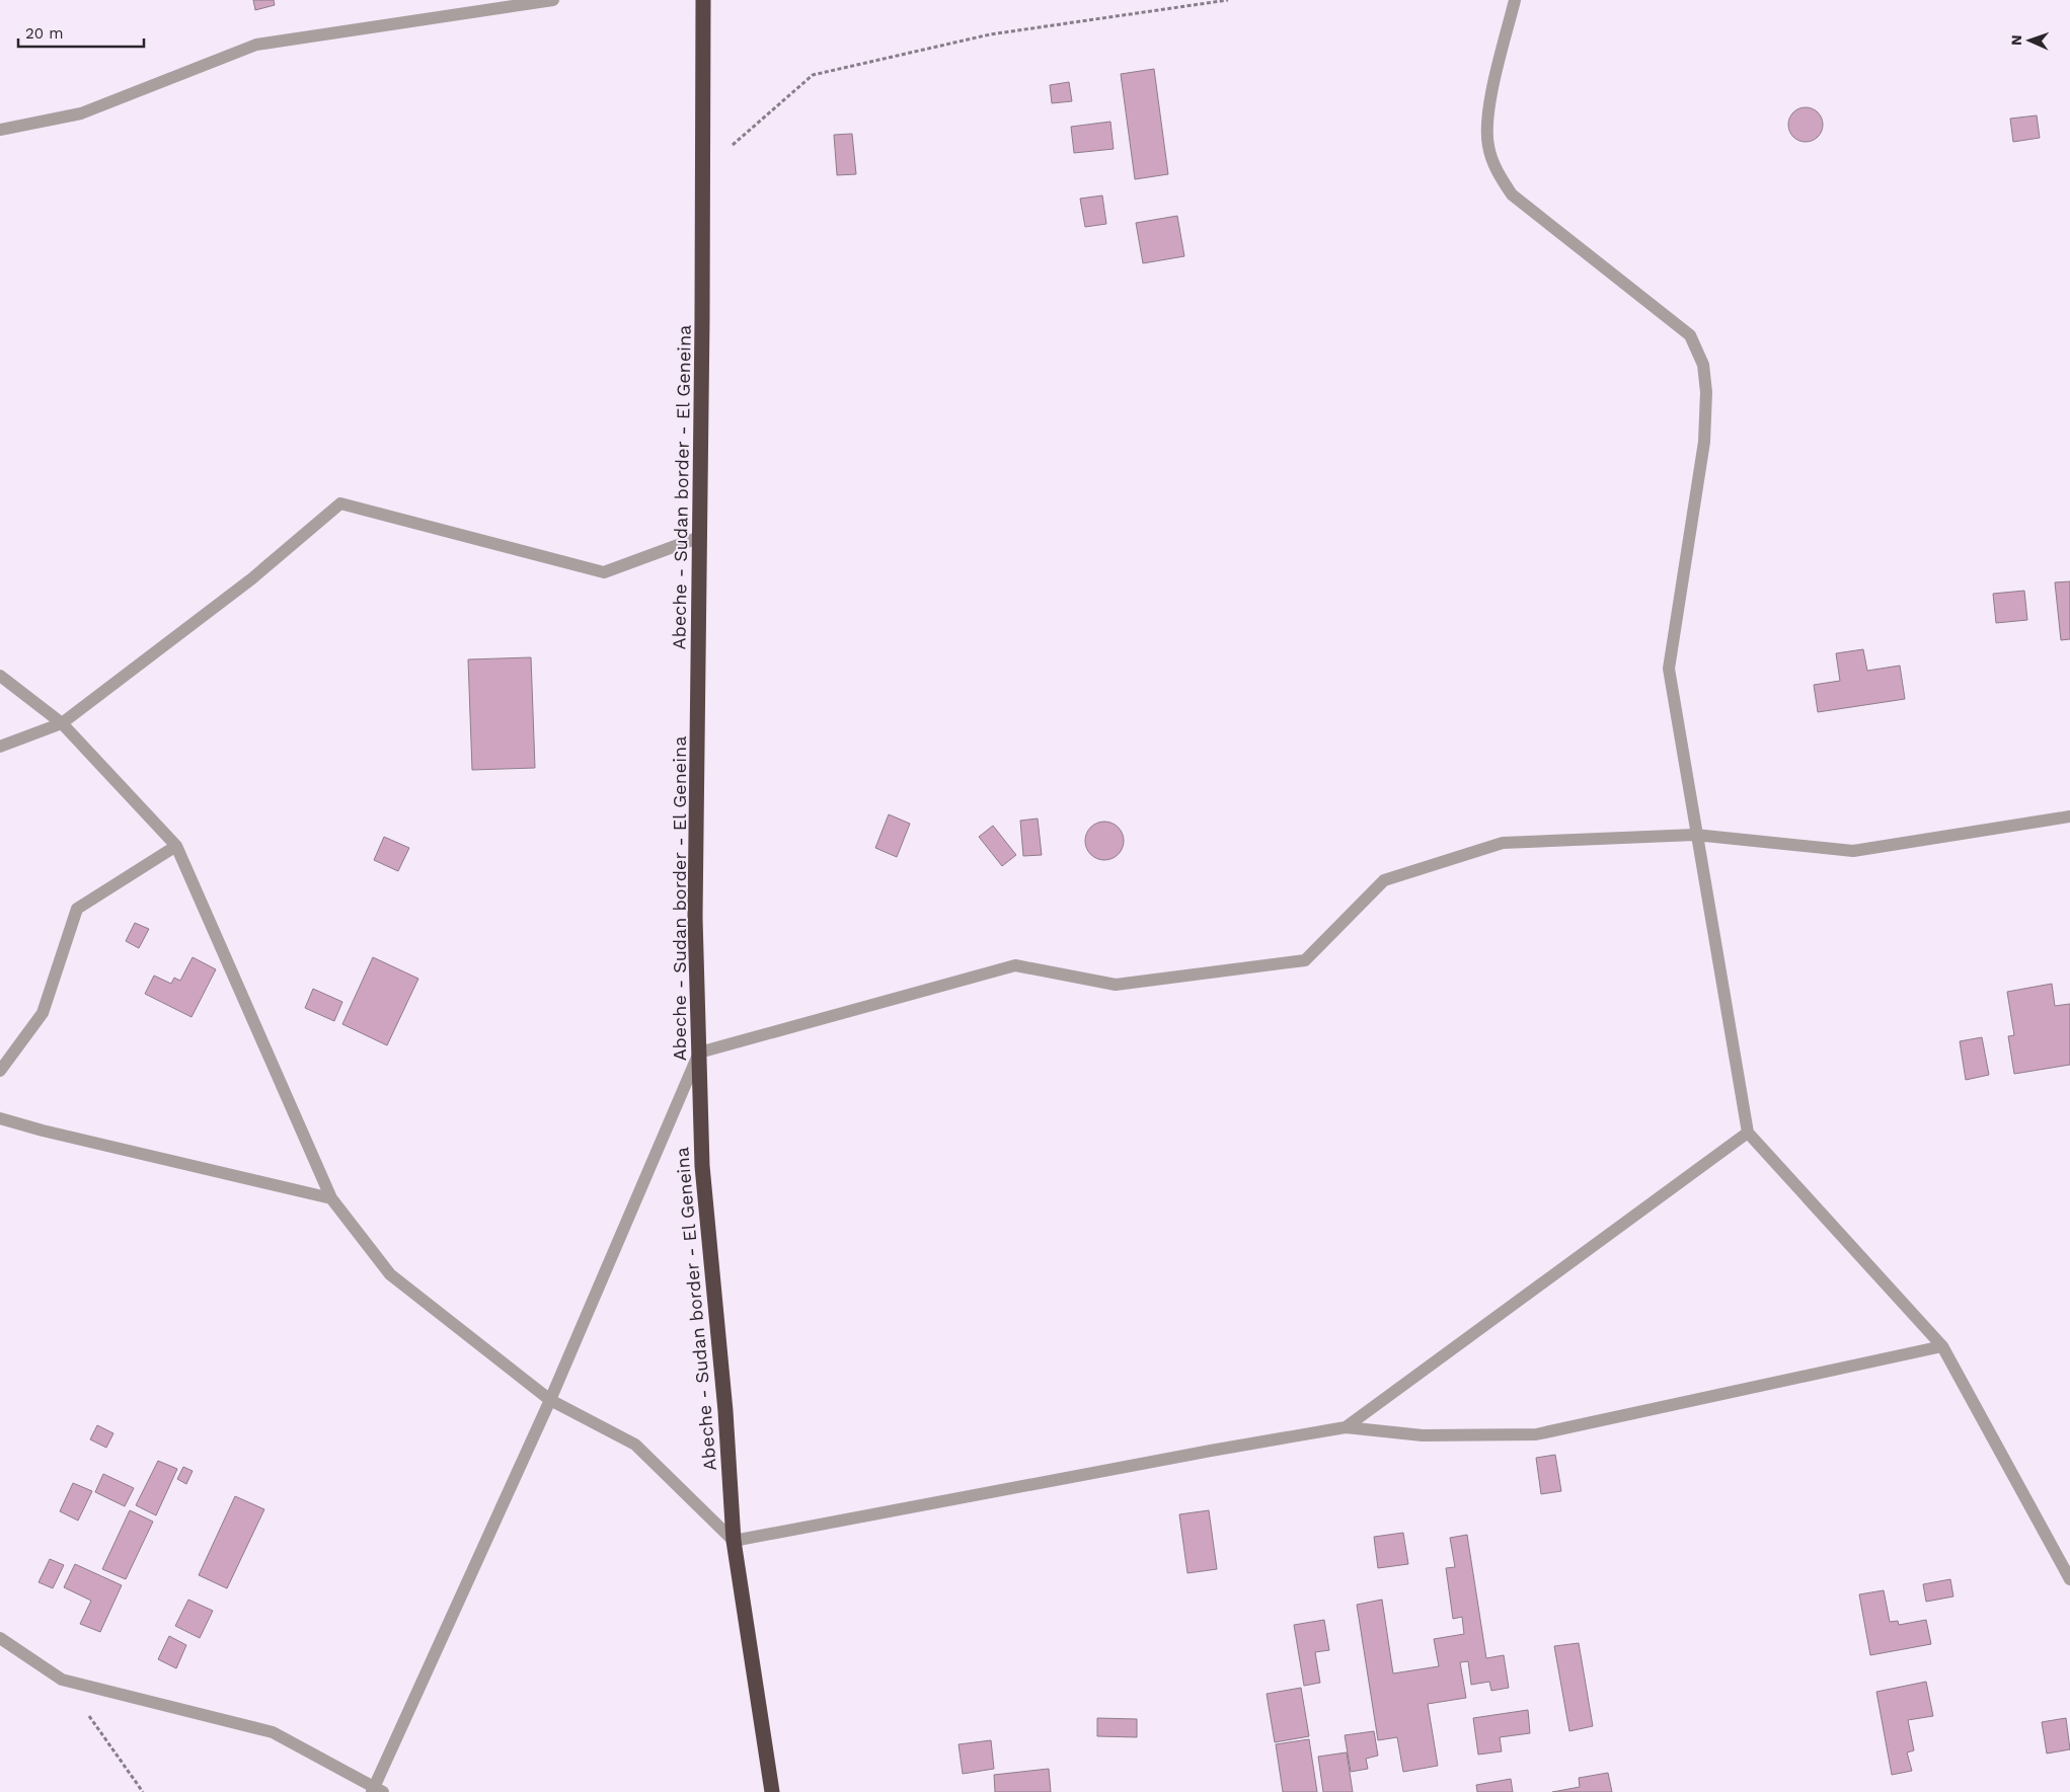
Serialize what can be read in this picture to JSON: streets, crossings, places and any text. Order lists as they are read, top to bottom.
{
  "streets": {
    "highway": ["Abeche - Sudan border - El Geneina"]
  },
  "scale_bar": "20 m",
  "north": "left"
}
